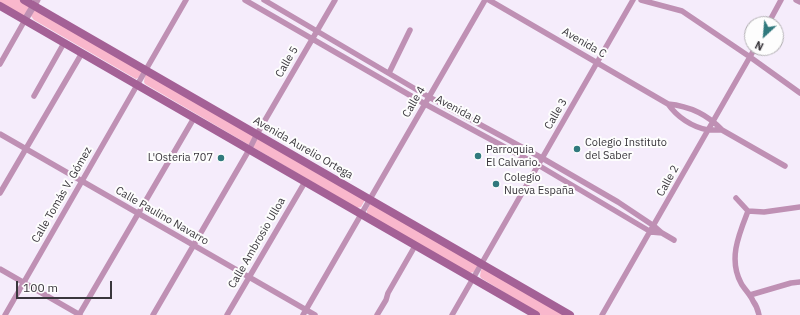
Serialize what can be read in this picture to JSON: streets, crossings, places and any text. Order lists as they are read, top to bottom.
{
  "streets": {
    "main road": ["Avenida Aurelio Ortega"],
    "street": [
      "Avenida C",
      "Calle 5",
      "Calle 4",
      "Avenida B",
      "Calle 3",
      "Calle 2",
      "Calle Tomás V. Gómez",
      "Calle Paulino Navarro",
      "Calle Ambrosio Ulloa"
    ]
  },
  "crossings": [
    ["Avenida C", "Calle 3"],
    ["Avenida C", "Calle 2"],
    ["Calle 5", "Avenida B"],
    ["Calle 5", "Avenida Aurelio Ortega"],
    ["Calle 5", "Calle Paulino Navarro"],
    ["Calle 4", "Avenida B"],
    ["Calle 4", "Avenida Aurelio Ortega"],
    ["Calle 4", "Calle Paulino Navarro"],
    ["Avenida B", "Calle 3"],
    ["Avenida B", "Calle 2"],
    ["Calle 3", "Avenida Aurelio Ortega"],
    ["Avenida Aurelio Ortega", "Calle Tomás V. Gómez"],
    ["Calle Tomás V. Gómez", "Calle Paulino Navarro"],
    ["Calle Paulino Navarro", "Calle Ambrosio Ulloa"]
  ],
  "places": [
    "Colegio Instituto del Saber",
    "Parroquia El Calvario.",
    "L'Osteria 707",
    "Colegio Nueva España"
  ],
  "scale_bar": "100 m",
  "north": "bottom left"
}
